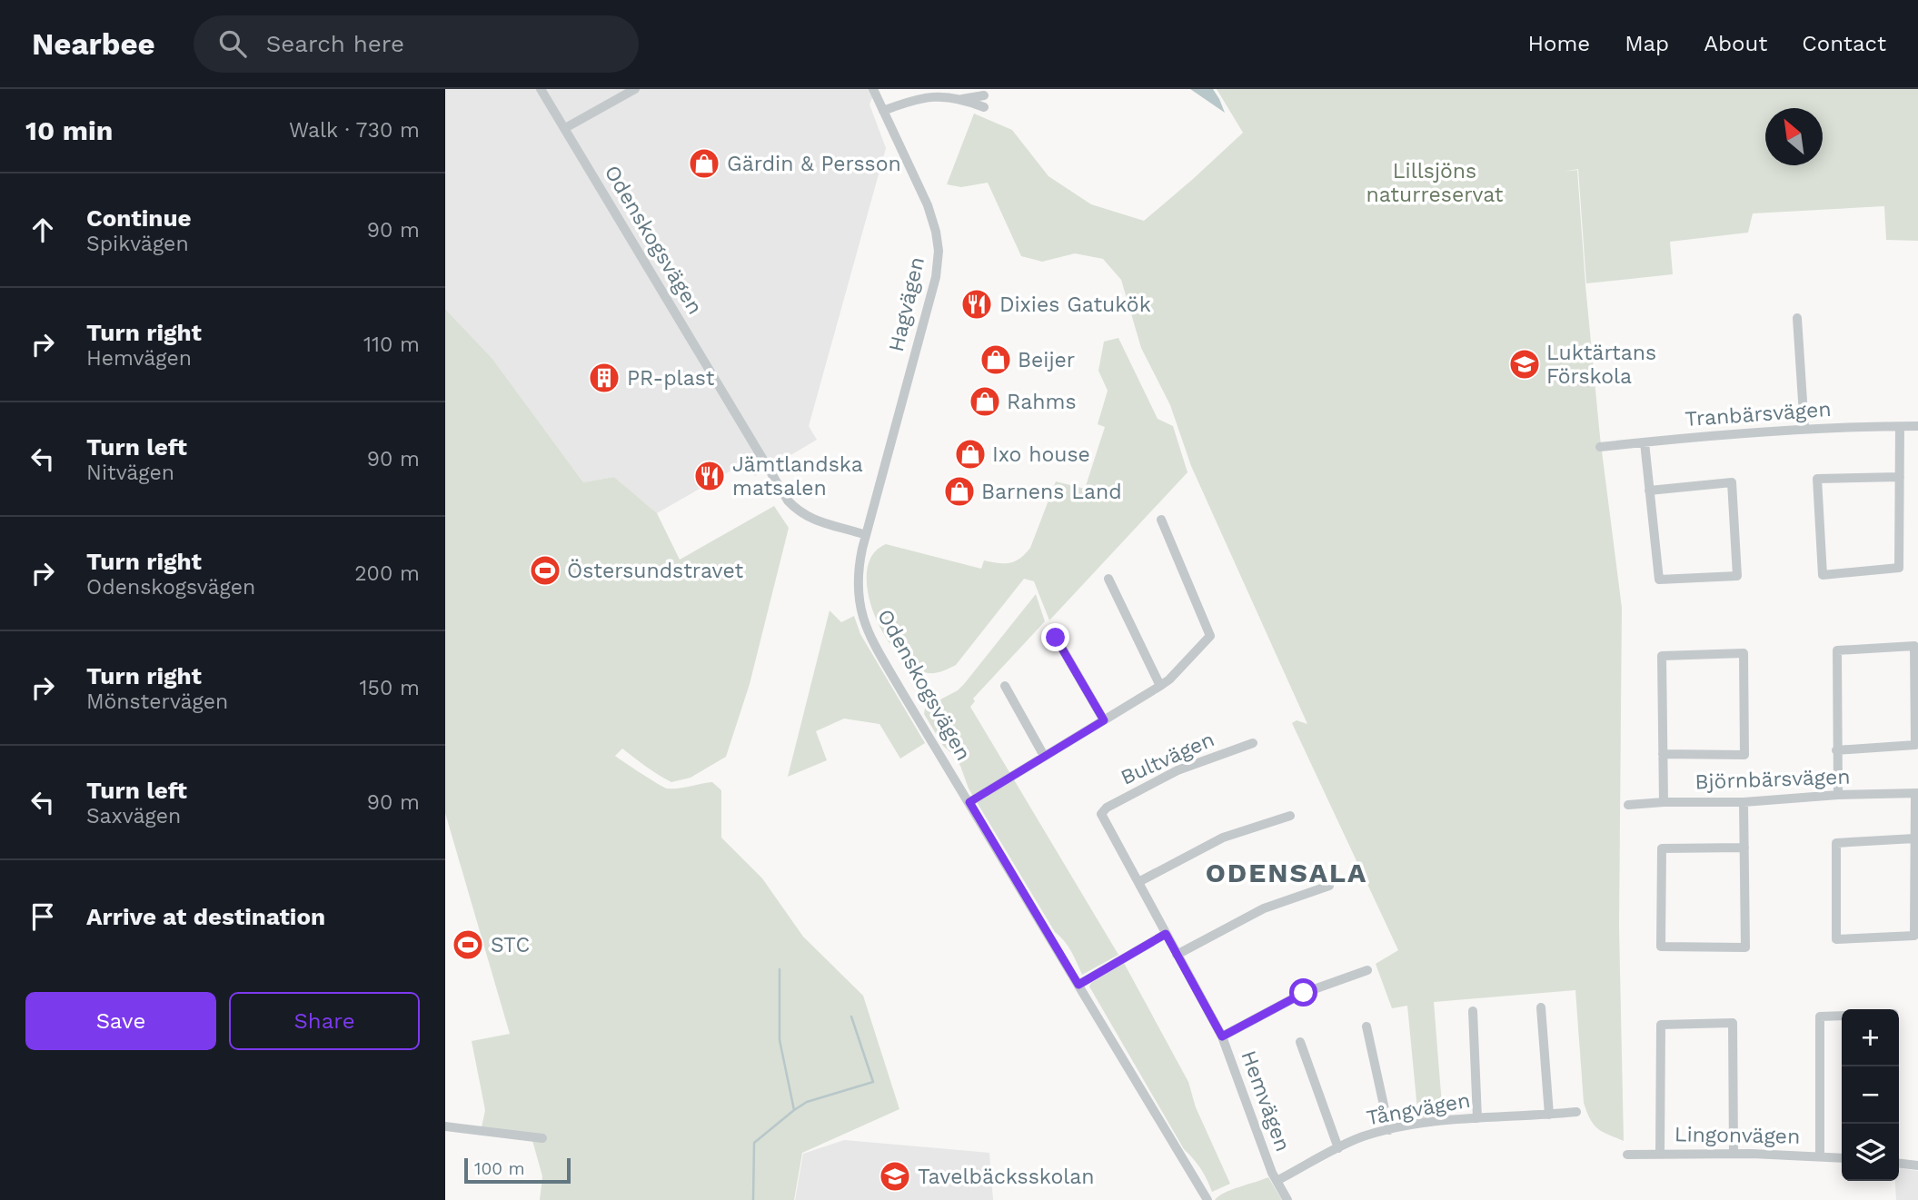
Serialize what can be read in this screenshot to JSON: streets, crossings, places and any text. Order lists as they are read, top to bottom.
{
  "streets": {
    "street": [
      "Odenskogsvägen",
      "Hagvägen",
      "Tranbärsvägen",
      "Bultvägen",
      "Björnbärsvägen",
      "Hemvägen",
      "Tångvägen",
      "Lingonvägen"
    ]
  },
  "crossings": [
    ["Odenskogsvägen", "Hagvägen"],
    ["Bultvägen", "Hemvägen"],
    ["Hemvägen", "Tångvägen"]
  ],
  "districts": ["ODENSALA"],
  "parks": ["Lillsjöns naturreservat"],
  "places": {
    "shop": [
      "Gärdin & Persson",
      "Beijer",
      "Rahms",
      "Ixo house",
      "Barnens Land"
    ],
    "restaurant": ["Dixies Gatukök", "Jämtlandska matsalen"],
    "school or university": ["Luktärtans Förskola", "Tavelbäcksskolan"],
    "building": ["PR-plast"],
    "sports": ["Östersundstravet", "STC"]
  },
  "scale_bar": "100 m",
  "north": "top left",
  "page": {
    "header": "Nearbee",
    "search": "Search here",
    "nav": [
      "Home",
      "Map",
      "About",
      "Contact"
    ],
    "heading": ["10 min", "Walk · 730 m"],
    "list": [
      ["Continue", "Spikvägen", "90 m"],
      ["Turn right", "Hemvägen", "110 m"],
      ["Turn left", "Nitvägen", "90 m"],
      ["Turn right", "Odenskogsvägen", "200 m"],
      ["Turn right", "Mönstervägen", "150 m"],
      ["Turn left", "Saxvägen", "90 m"],
      "Arrive at destination"
    ],
    "buttons": ["Save", "Share"],
    "map_buttons": ["+", "−"],
    "scale": "100 m"
  }
}
